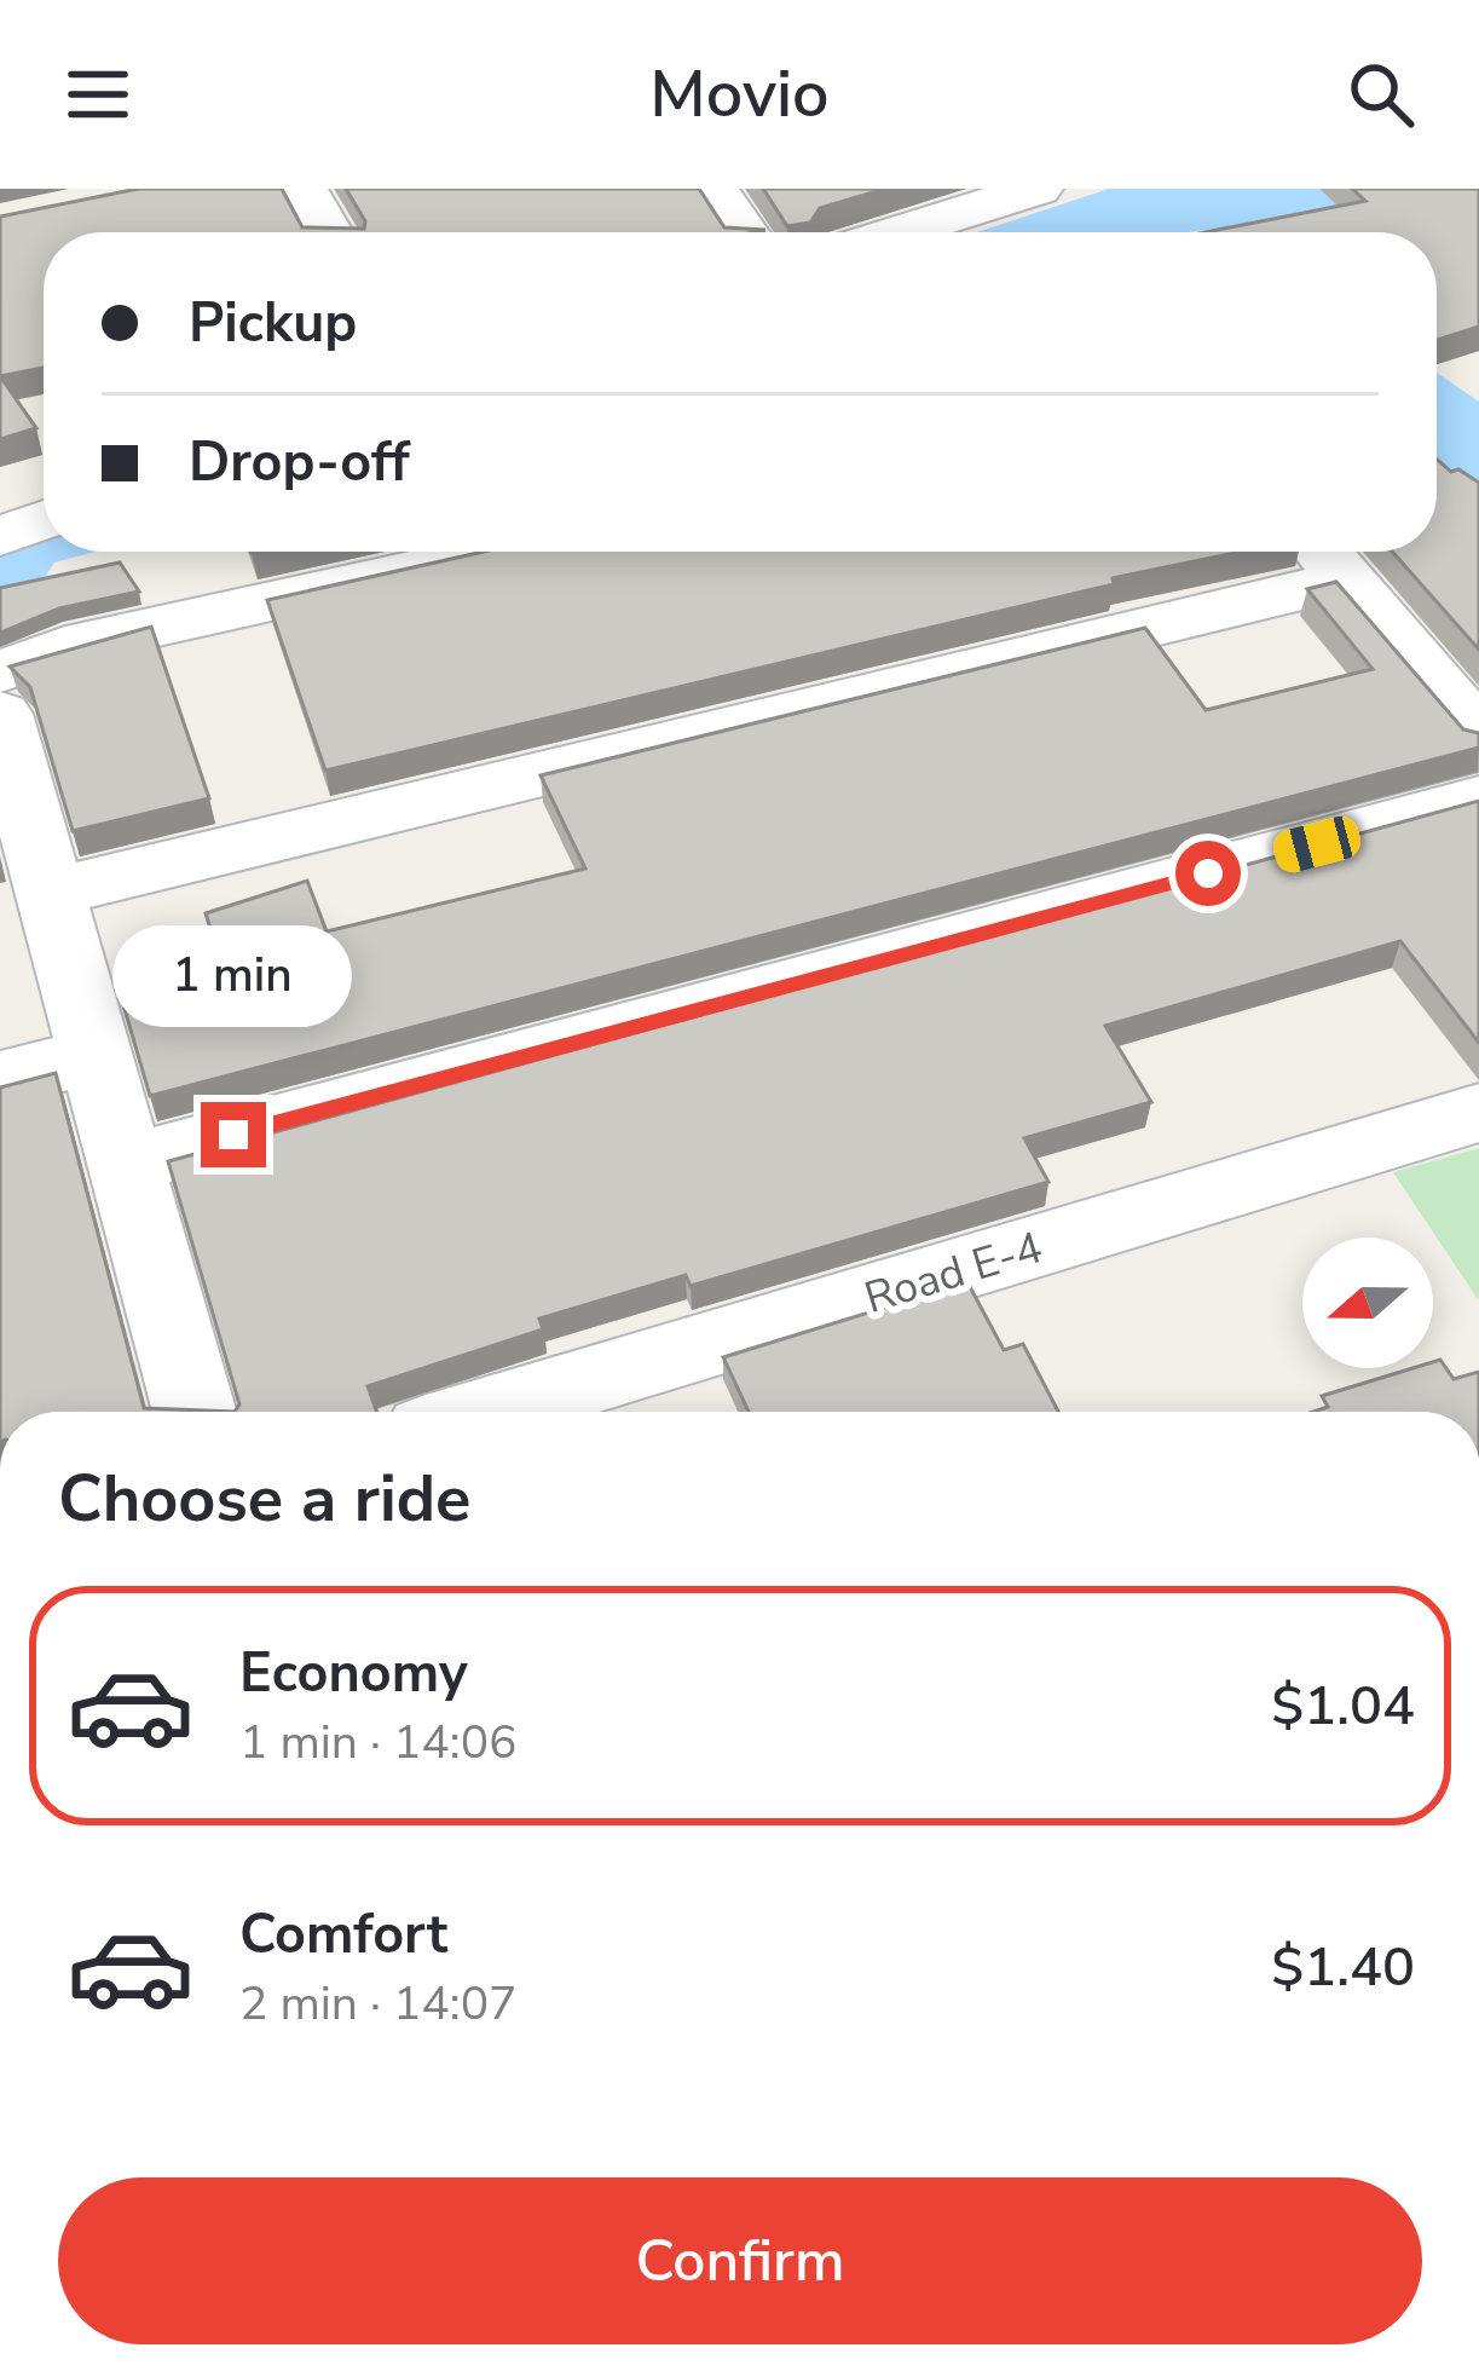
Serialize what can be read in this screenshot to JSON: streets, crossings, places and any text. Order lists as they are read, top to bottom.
{
  "streets": {
    "street": ["Road E-4"]
  },
  "north": "left",
  "page": {
    "header": "Movio",
    "banner": ["Pickup", "Drop-off"],
    "bubble": "1 min",
    "heading": "Choose a ride",
    "list": [
      {
        "name": "Economy",
        "note": "1 min · 14:06",
        "value": "$1.04"
      },
      {
        "name": "Comfort",
        "note": "2 min · 14:07",
        "value": "$1.40"
      }
    ],
    "buttons": "Confirm"
  }
}
